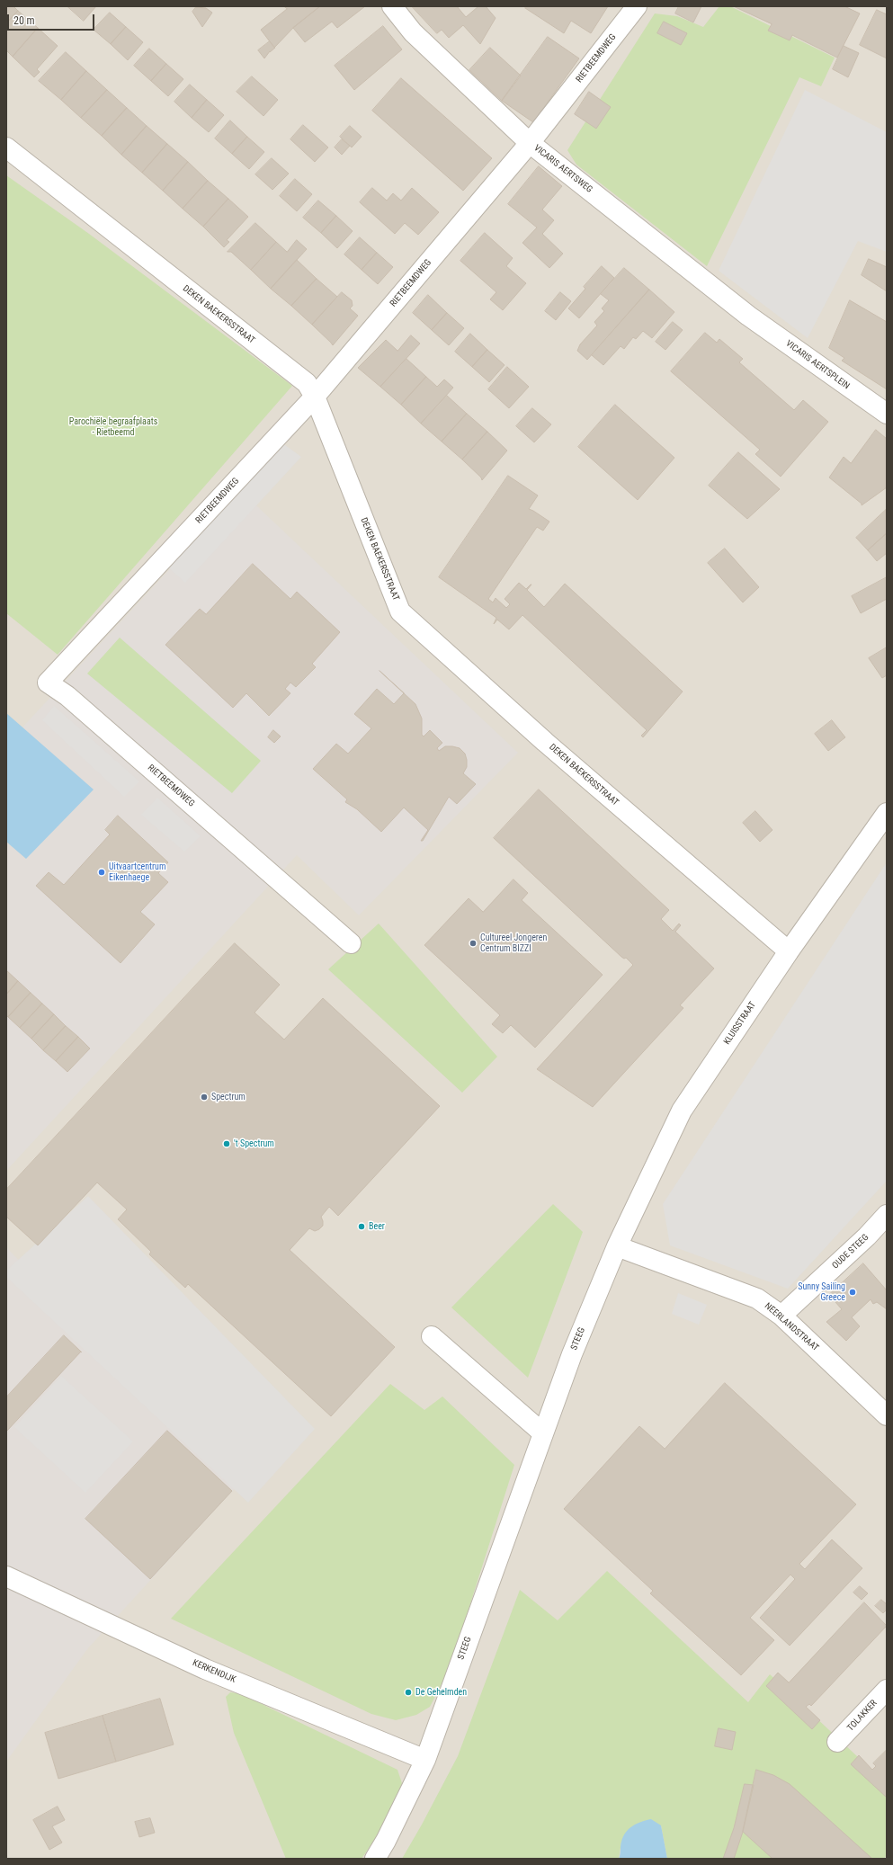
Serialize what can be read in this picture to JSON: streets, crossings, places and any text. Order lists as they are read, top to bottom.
{
  "streets": {
    "street": [
      "RIETBEEMDWEG",
      "VICARIS AERTSWEG",
      "DEKEN BAEKERSSTRAAT",
      "VICARIS AERTSPLEIN",
      "KLUISSTRAAT",
      "OUDE STEEG",
      "NEERLANDSTRAAT",
      "STEEG",
      "KERKENDIJK",
      "TOLAKKER"
    ]
  },
  "crossings": [
    ["RIETBEEMDWEG", "VICARIS AERTSWEG"],
    ["RIETBEEMDWEG", "DEKEN BAEKERSSTRAAT"],
    ["VICARIS AERTSWEG", "VICARIS AERTSPLEIN"],
    ["DEKEN BAEKERSSTRAAT", "KLUISSTRAAT"],
    ["KLUISSTRAAT", "NEERLANDSTRAAT"],
    ["KLUISSTRAAT", "STEEG"],
    ["OUDE STEEG", "NEERLANDSTRAAT"],
    ["NEERLANDSTRAAT", "STEEG"],
    ["STEEG", "KERKENDIJK"]
  ],
  "parks": ["Parochiële begraafplaats - Rietbeemd"],
  "places": [
    "Uitvaartcentrum Eikenhaege",
    "Cultureel Jongeren Centrum BIZZI",
    "Spectrum",
    "'t Spectrum",
    "Beer",
    "Sunny Sailing Greece",
    "De Gehelmden"
  ],
  "scale_bar": "20 m"
}
